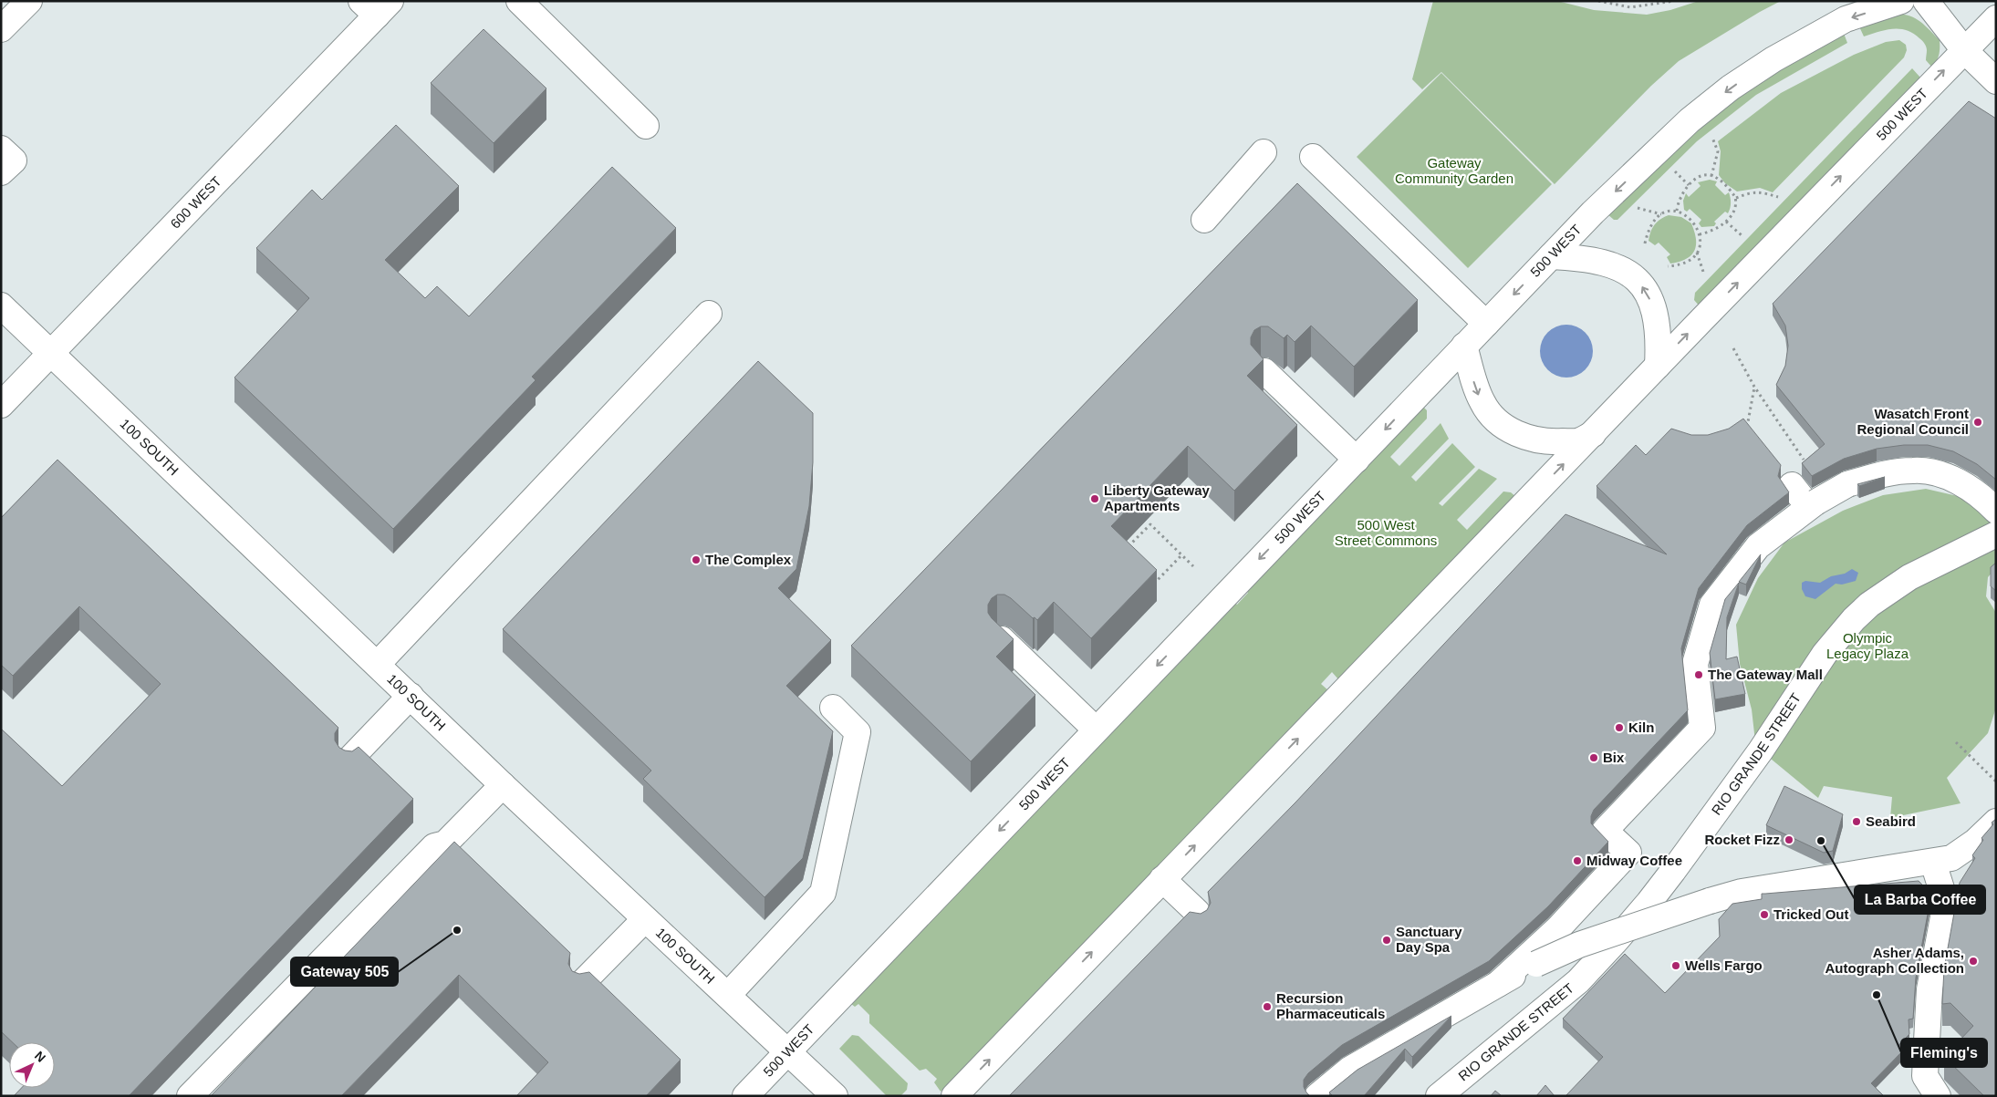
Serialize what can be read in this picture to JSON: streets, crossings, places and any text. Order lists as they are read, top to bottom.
{
  "streets": {
    "street": [
      "500 WEST",
      "600 WEST",
      "100 SOUTH",
      "RIO GRANDE STREET"
    ]
  },
  "crossings": [
    ["500 WEST", "100 SOUTH"],
    ["600 WEST", "100 SOUTH"]
  ],
  "parks": ["Gateway Community Garden", "500 West Street Commons", "Olympic Legacy Plaza"],
  "places": [
    "Wasatch Front Regional Council",
    "Liberty Gateway Apartments",
    "The Complex",
    "The Gateway Mall",
    "Kiln",
    "Bix",
    "Seabird",
    "Rocket Fizz",
    "La Barba Coffee",
    "Midway Coffee",
    "Tricked Out",
    "Gateway 505",
    "Sanctuary Day Spa",
    "Asher Adams, Autograph Collection",
    "Wells Fargo",
    "Fleming's",
    "Recursion Pharmaceuticals"
  ],
  "north": "top right"
}
